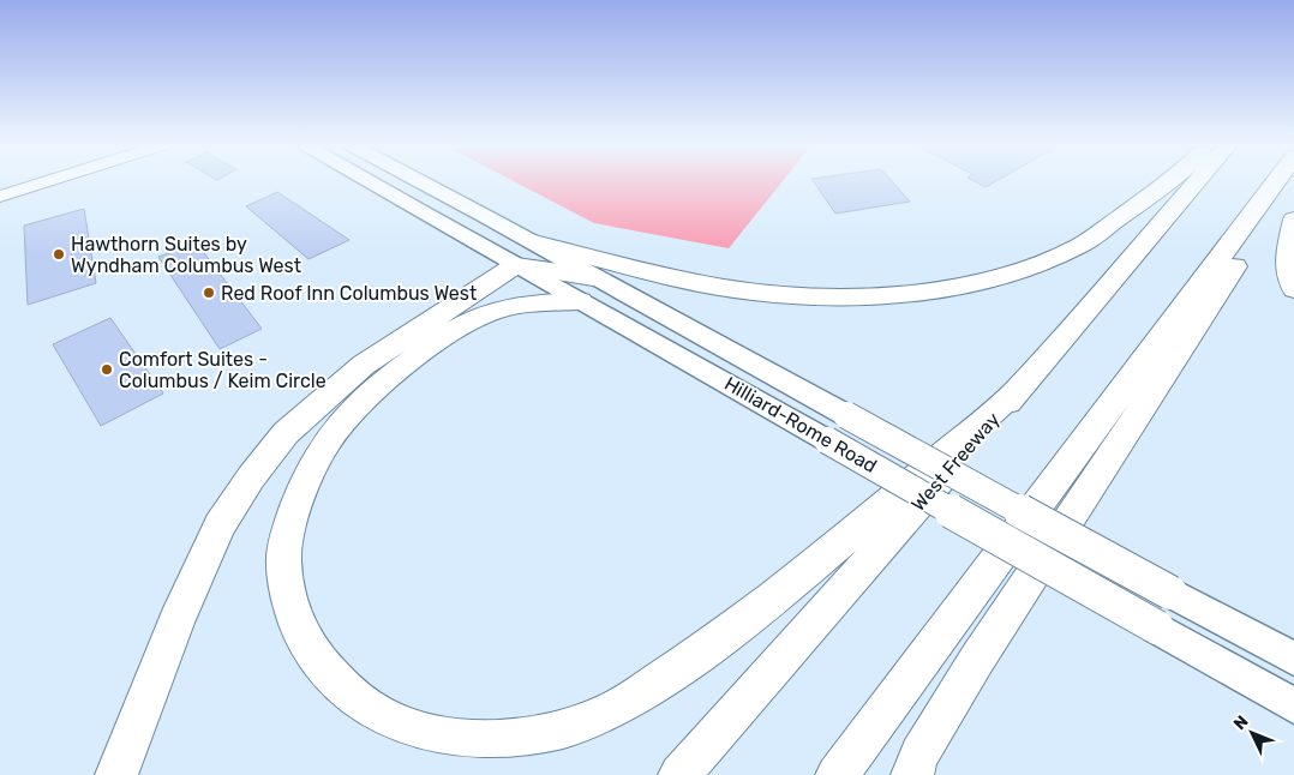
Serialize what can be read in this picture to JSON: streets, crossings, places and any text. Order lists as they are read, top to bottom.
{
  "streets": {
    "highway": ["West Freeway"],
    "main road": ["Hilliard-Rome Road"]
  },
  "places": ["Hawthorn Suites by Wyndham Columbus West", "Red Roof Inn Columbus West", "Comfort Suites - Columbus / Keim Circle"],
  "north": "top left"
}
